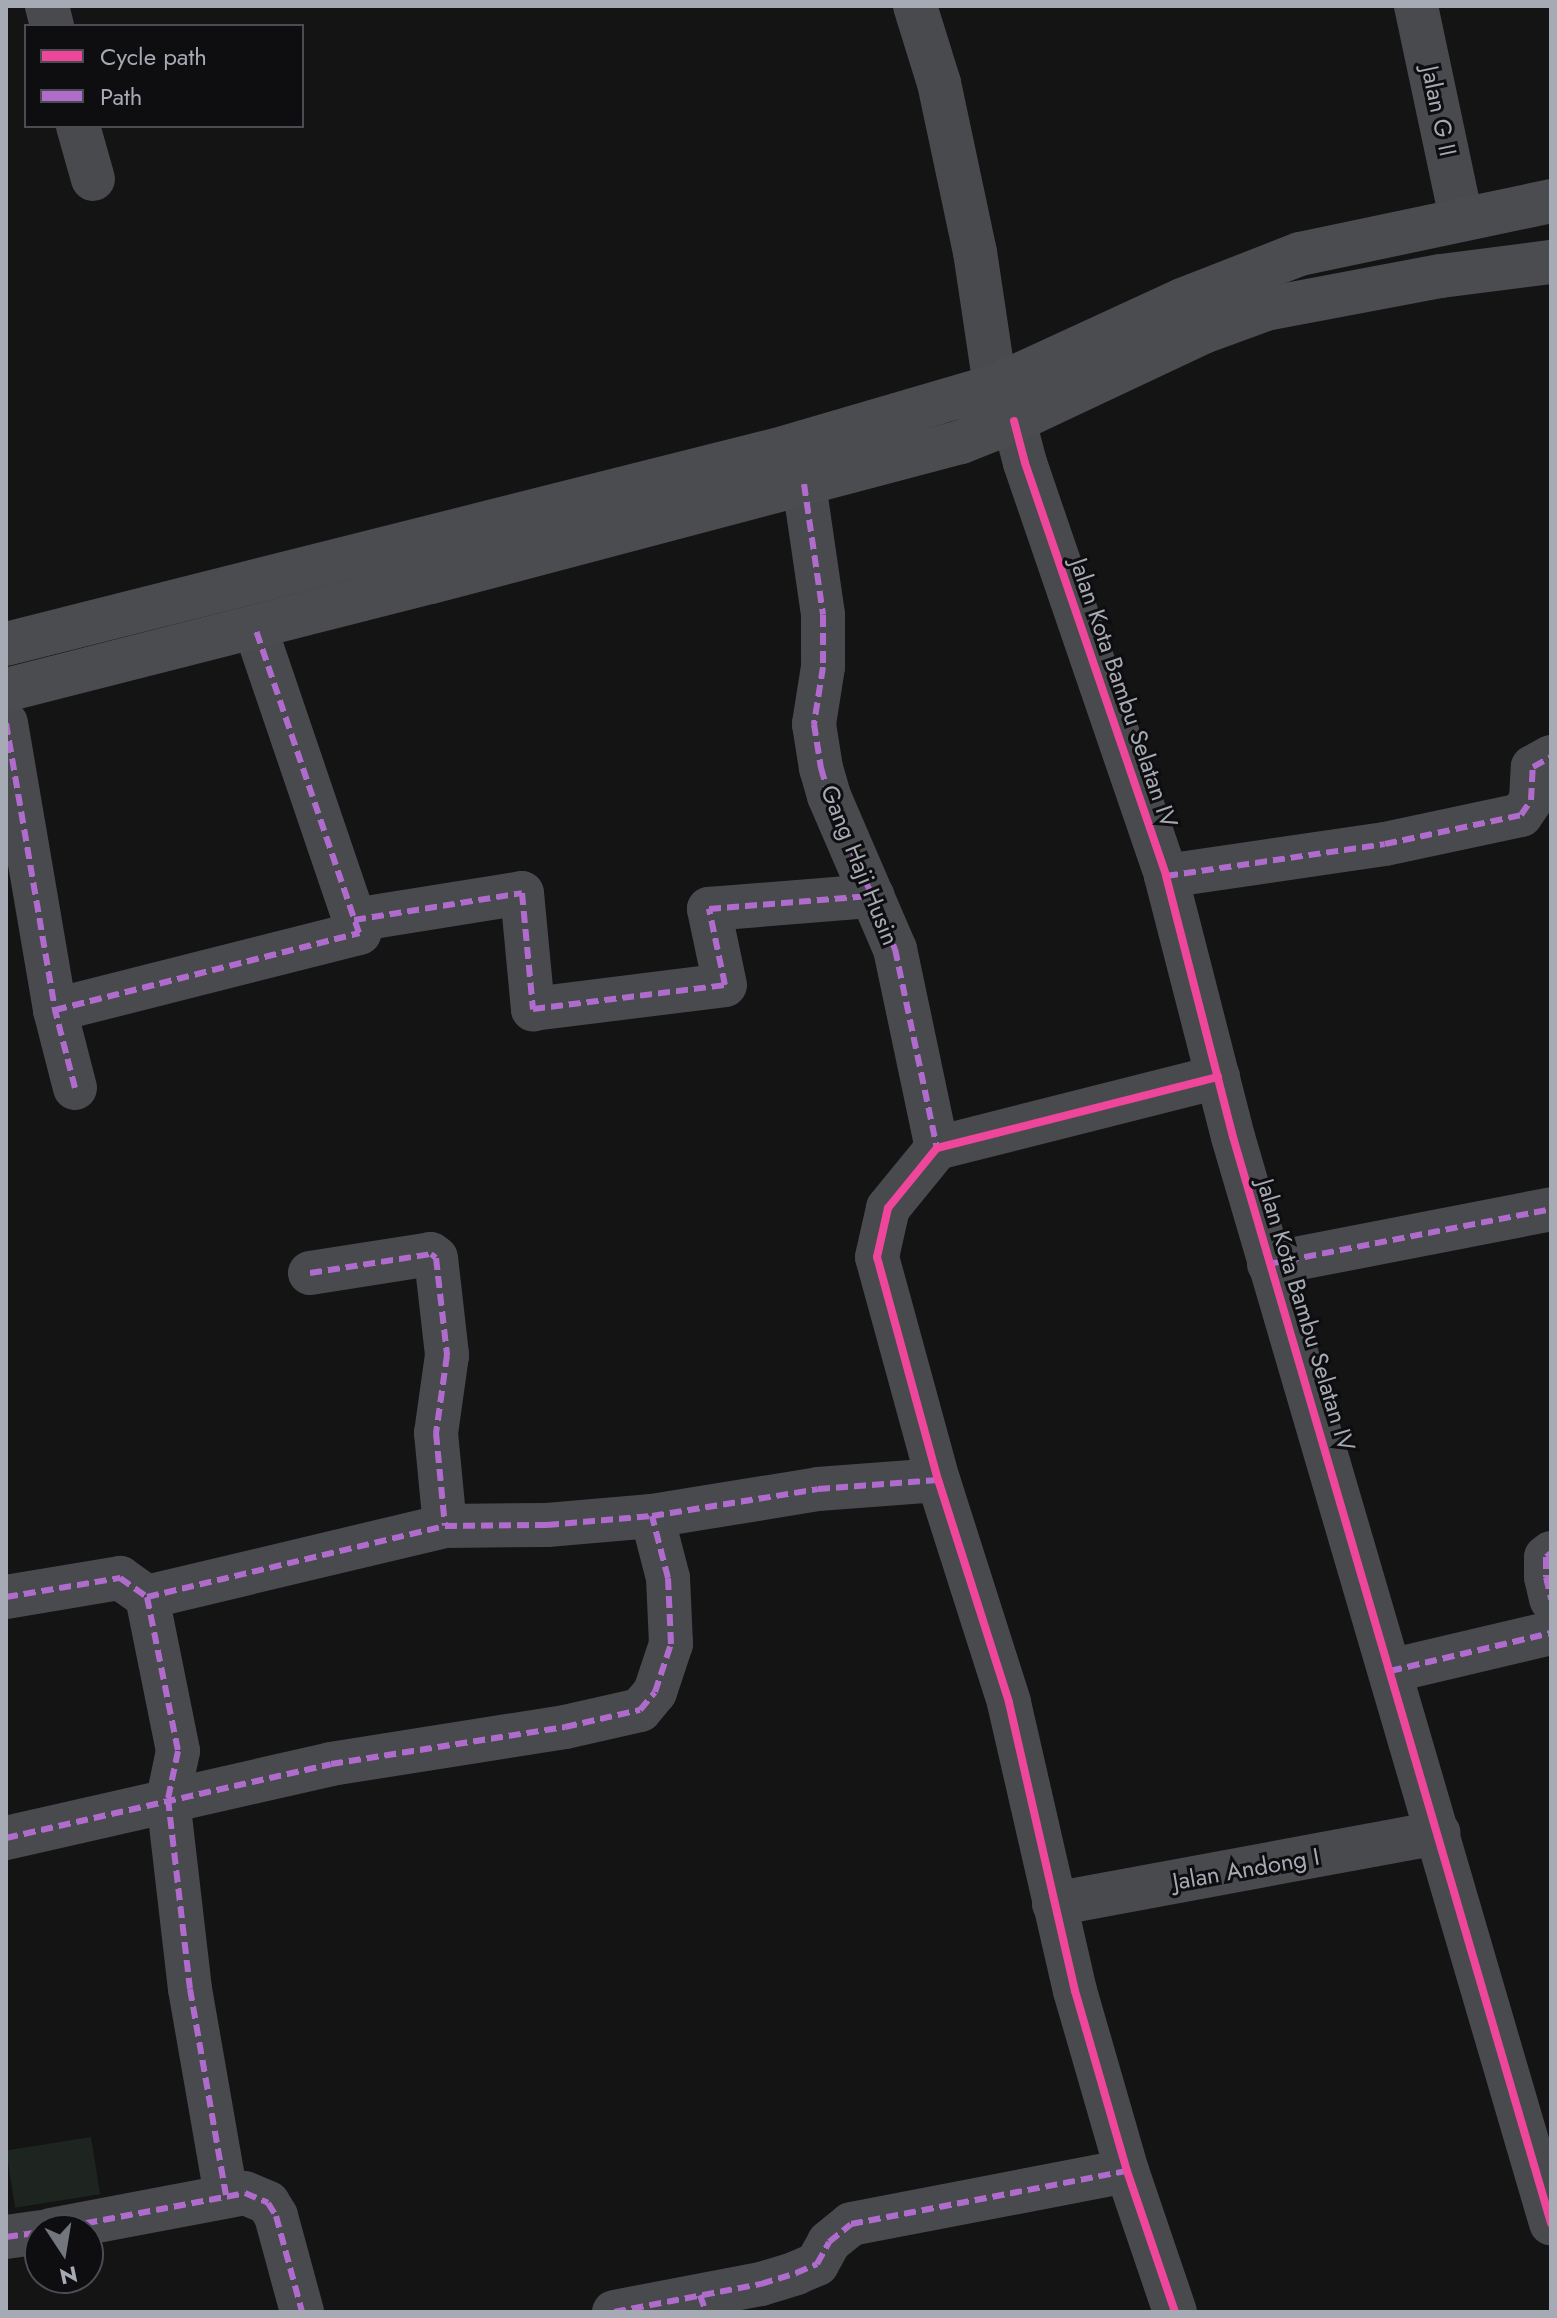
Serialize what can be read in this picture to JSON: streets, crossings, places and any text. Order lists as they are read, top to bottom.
{
  "streets": {
    "street": [
      "Jalan G II",
      "Jalan Kota Bambu Selatan IV",
      "Gang Haji Husin",
      "Jalan Andong I"
    ]
  },
  "crossings": [
    ["Jalan Kota Bambu Selatan IV", "Jalan Andong I"]
  ],
  "legend": ["Cycle path", "Path"],
  "north": "bottom"
}
